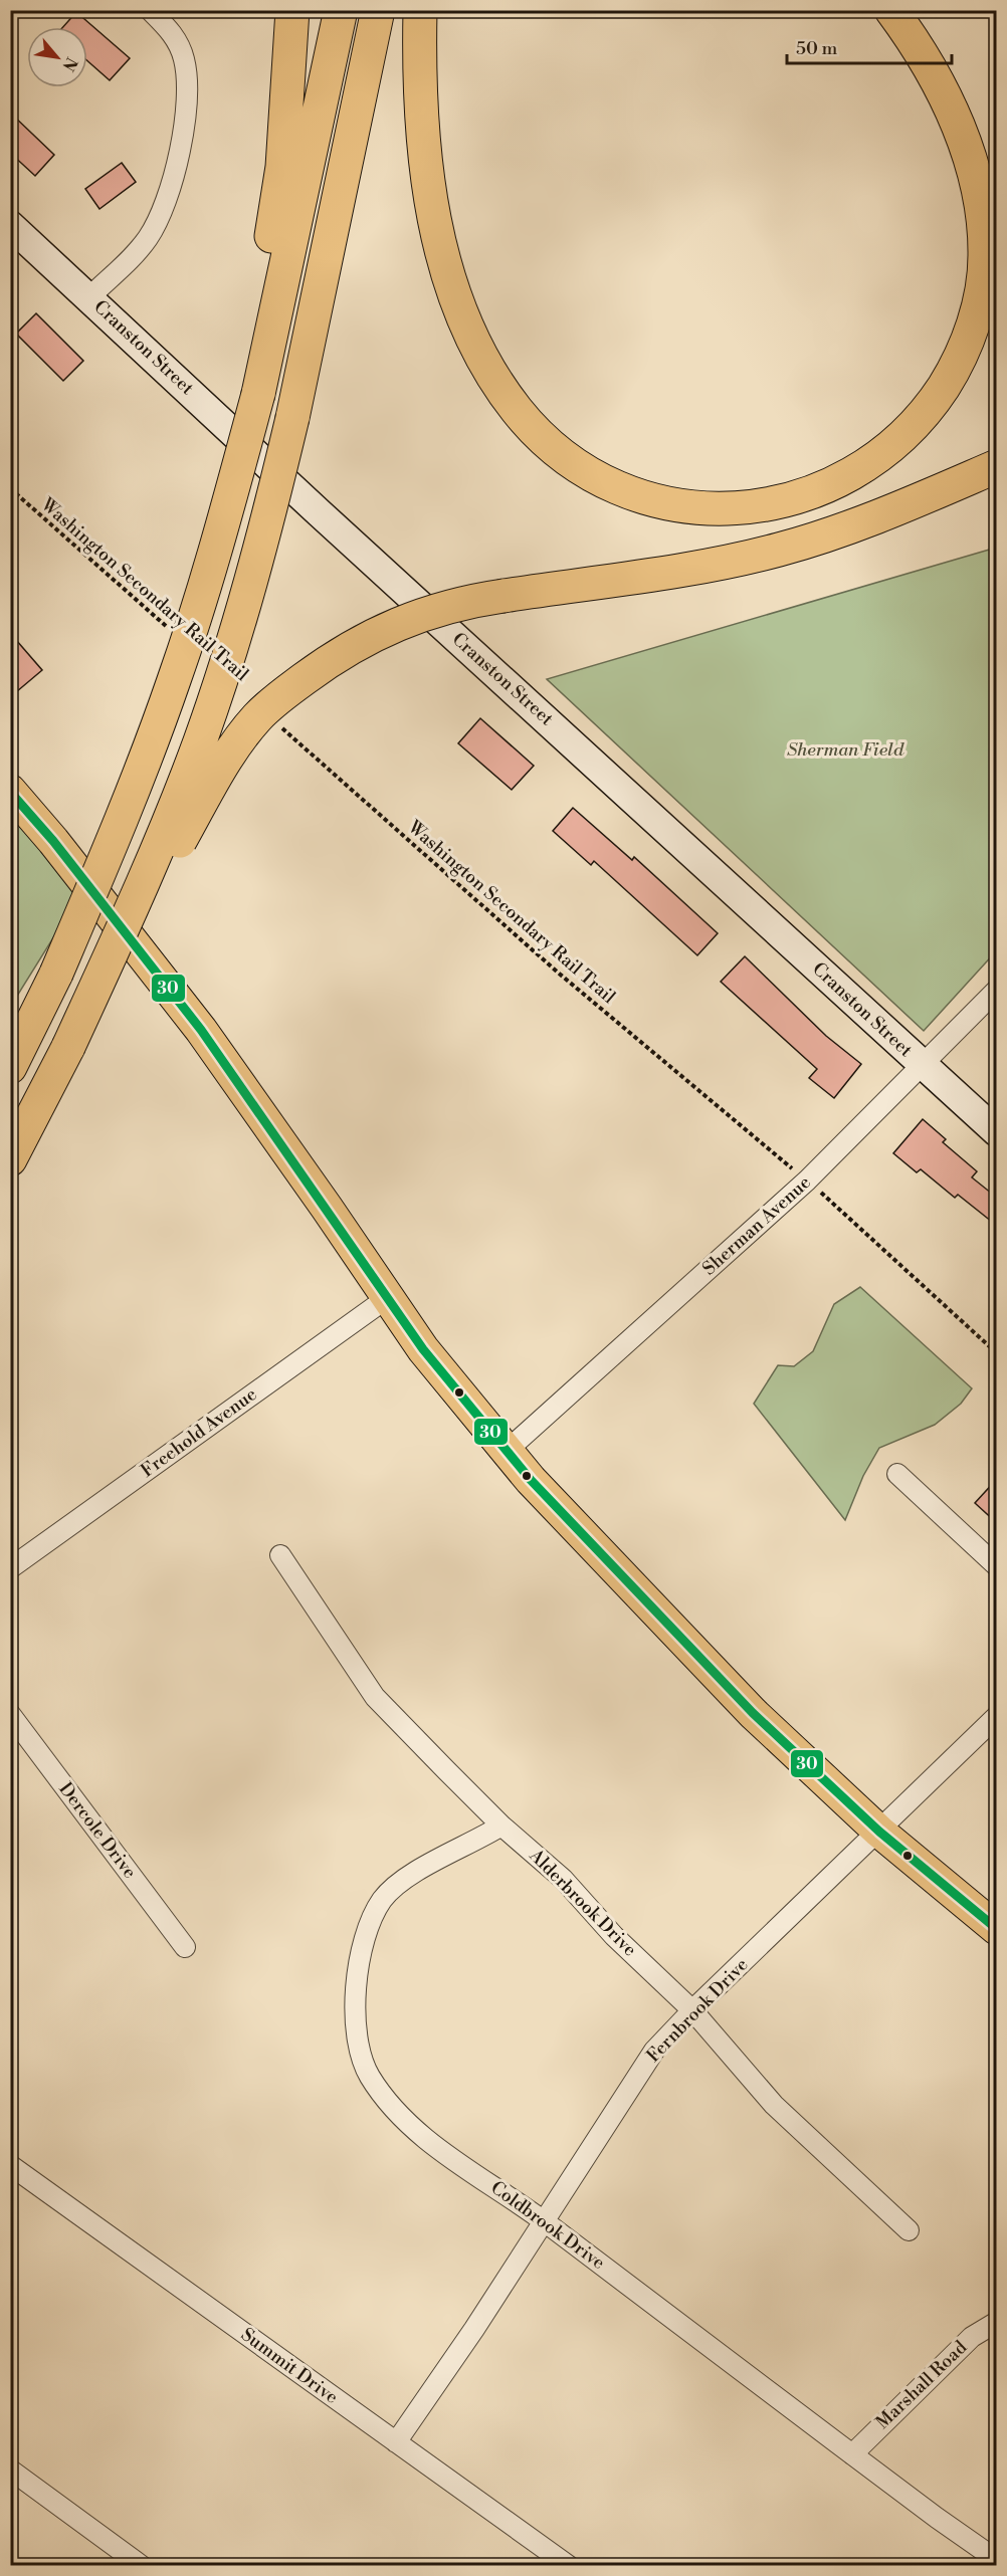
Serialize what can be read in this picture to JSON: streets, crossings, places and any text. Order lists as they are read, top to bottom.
{
  "streets": {
    "street": [
      "Cranston Street",
      "Sherman Avenue",
      "Freehold Avenue",
      "Dercole Drive",
      "Alderbrook Drive",
      "Fernbrook Drive",
      "Coldbrook Drive",
      "Summit Drive",
      "Marshall Road"
    ],
    "path": ["Washington Secondary Rail Trail"]
  },
  "crossings": [
    ["Cranston Street", "Sherman Avenue"],
    ["Washington Secondary Rail Trail", "Sherman Avenue"],
    ["Alderbrook Drive", "Fernbrook Drive"],
    ["Alderbrook Drive", "Coldbrook Drive"],
    ["Fernbrook Drive", "Coldbrook Drive"],
    ["Fernbrook Drive", "Summit Drive"],
    ["Coldbrook Drive", "Marshall Road"]
  ],
  "parks": ["Sherman Field"],
  "lines": ["transit line 30"],
  "scale_bar": "50 m",
  "north": "bottom right"
}
